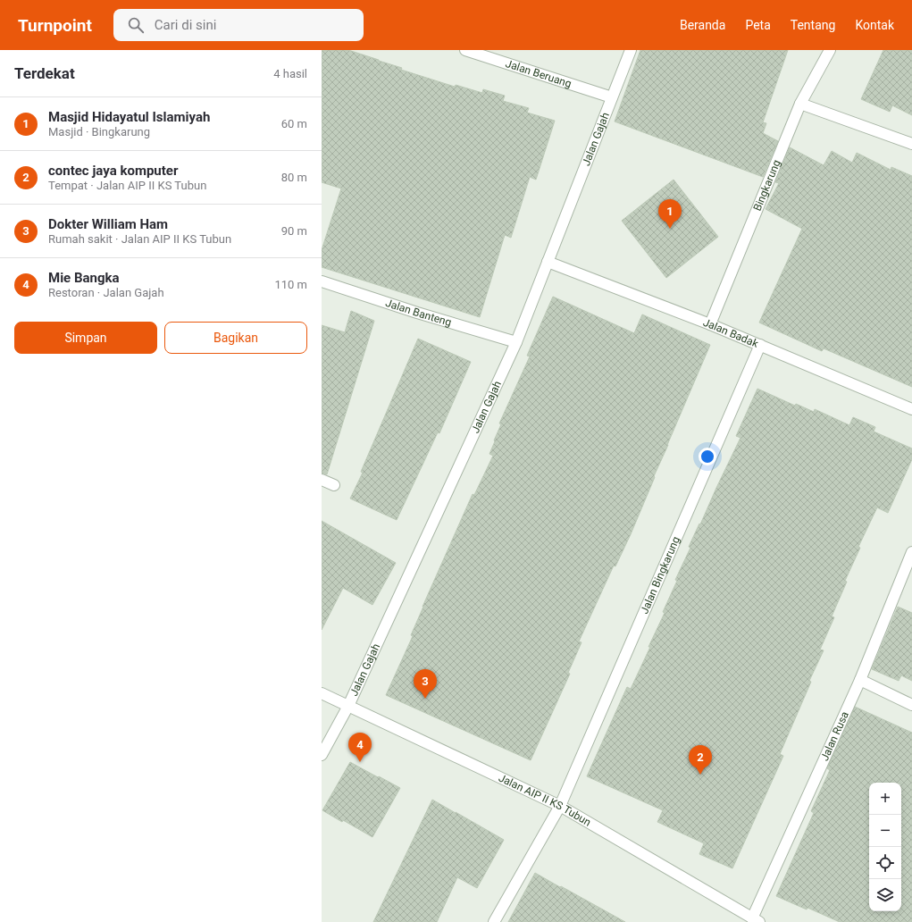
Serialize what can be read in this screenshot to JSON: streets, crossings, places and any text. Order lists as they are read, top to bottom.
{
  "streets": {
    "street": [
      "Jalan Beruang",
      "Jalan Gajah",
      "Bingkarung",
      "Jalan Banteng",
      "Jalan Badak",
      "Jalan Bingkarung",
      "Jalan Rusa",
      "Jalan AIP II KS Tubun"
    ]
  },
  "crossings": [
    ["Jalan Beruang", "Jalan Gajah"],
    ["Jalan Gajah", "Jalan Banteng"],
    ["Jalan Gajah", "Jalan Badak"],
    ["Jalan Gajah", "Jalan AIP II KS Tubun"],
    ["Bingkarung", "Jalan Badak"],
    ["Jalan Badak", "Jalan Bingkarung"],
    ["Jalan Bingkarung", "Jalan AIP II KS Tubun"],
    ["Jalan Rusa", "Jalan AIP II KS Tubun"]
  ],
  "page": {
    "header": "Turnpoint",
    "search": "Cari di sini",
    "nav": [
      "Beranda",
      "Peta",
      "Tentang",
      "Kontak"
    ],
    "heading": ["Terdekat", "4 hasil"],
    "list": [
      {
        "mark": "1",
        "name": "Masjid Hidayatul Islamiyah",
        "note": "Masjid · Bingkarung",
        "value": "60 m"
      },
      {
        "mark": "2",
        "name": "contec jaya komputer",
        "note": "Tempat · Jalan AIP II KS Tubun",
        "value": "80 m"
      },
      {
        "mark": "3",
        "name": "Dokter William Ham",
        "note": "Rumah sakit · Jalan AIP II KS Tubun",
        "value": "90 m"
      },
      {
        "mark": "4",
        "name": "Mie Bangka",
        "note": "Restoran · Jalan Gajah",
        "value": "110 m"
      }
    ],
    "pins": [
      "1",
      "3",
      "4",
      "2"
    ],
    "buttons": ["Simpan", "Bagikan"],
    "map_buttons": ["+", "−"]
  }
}
